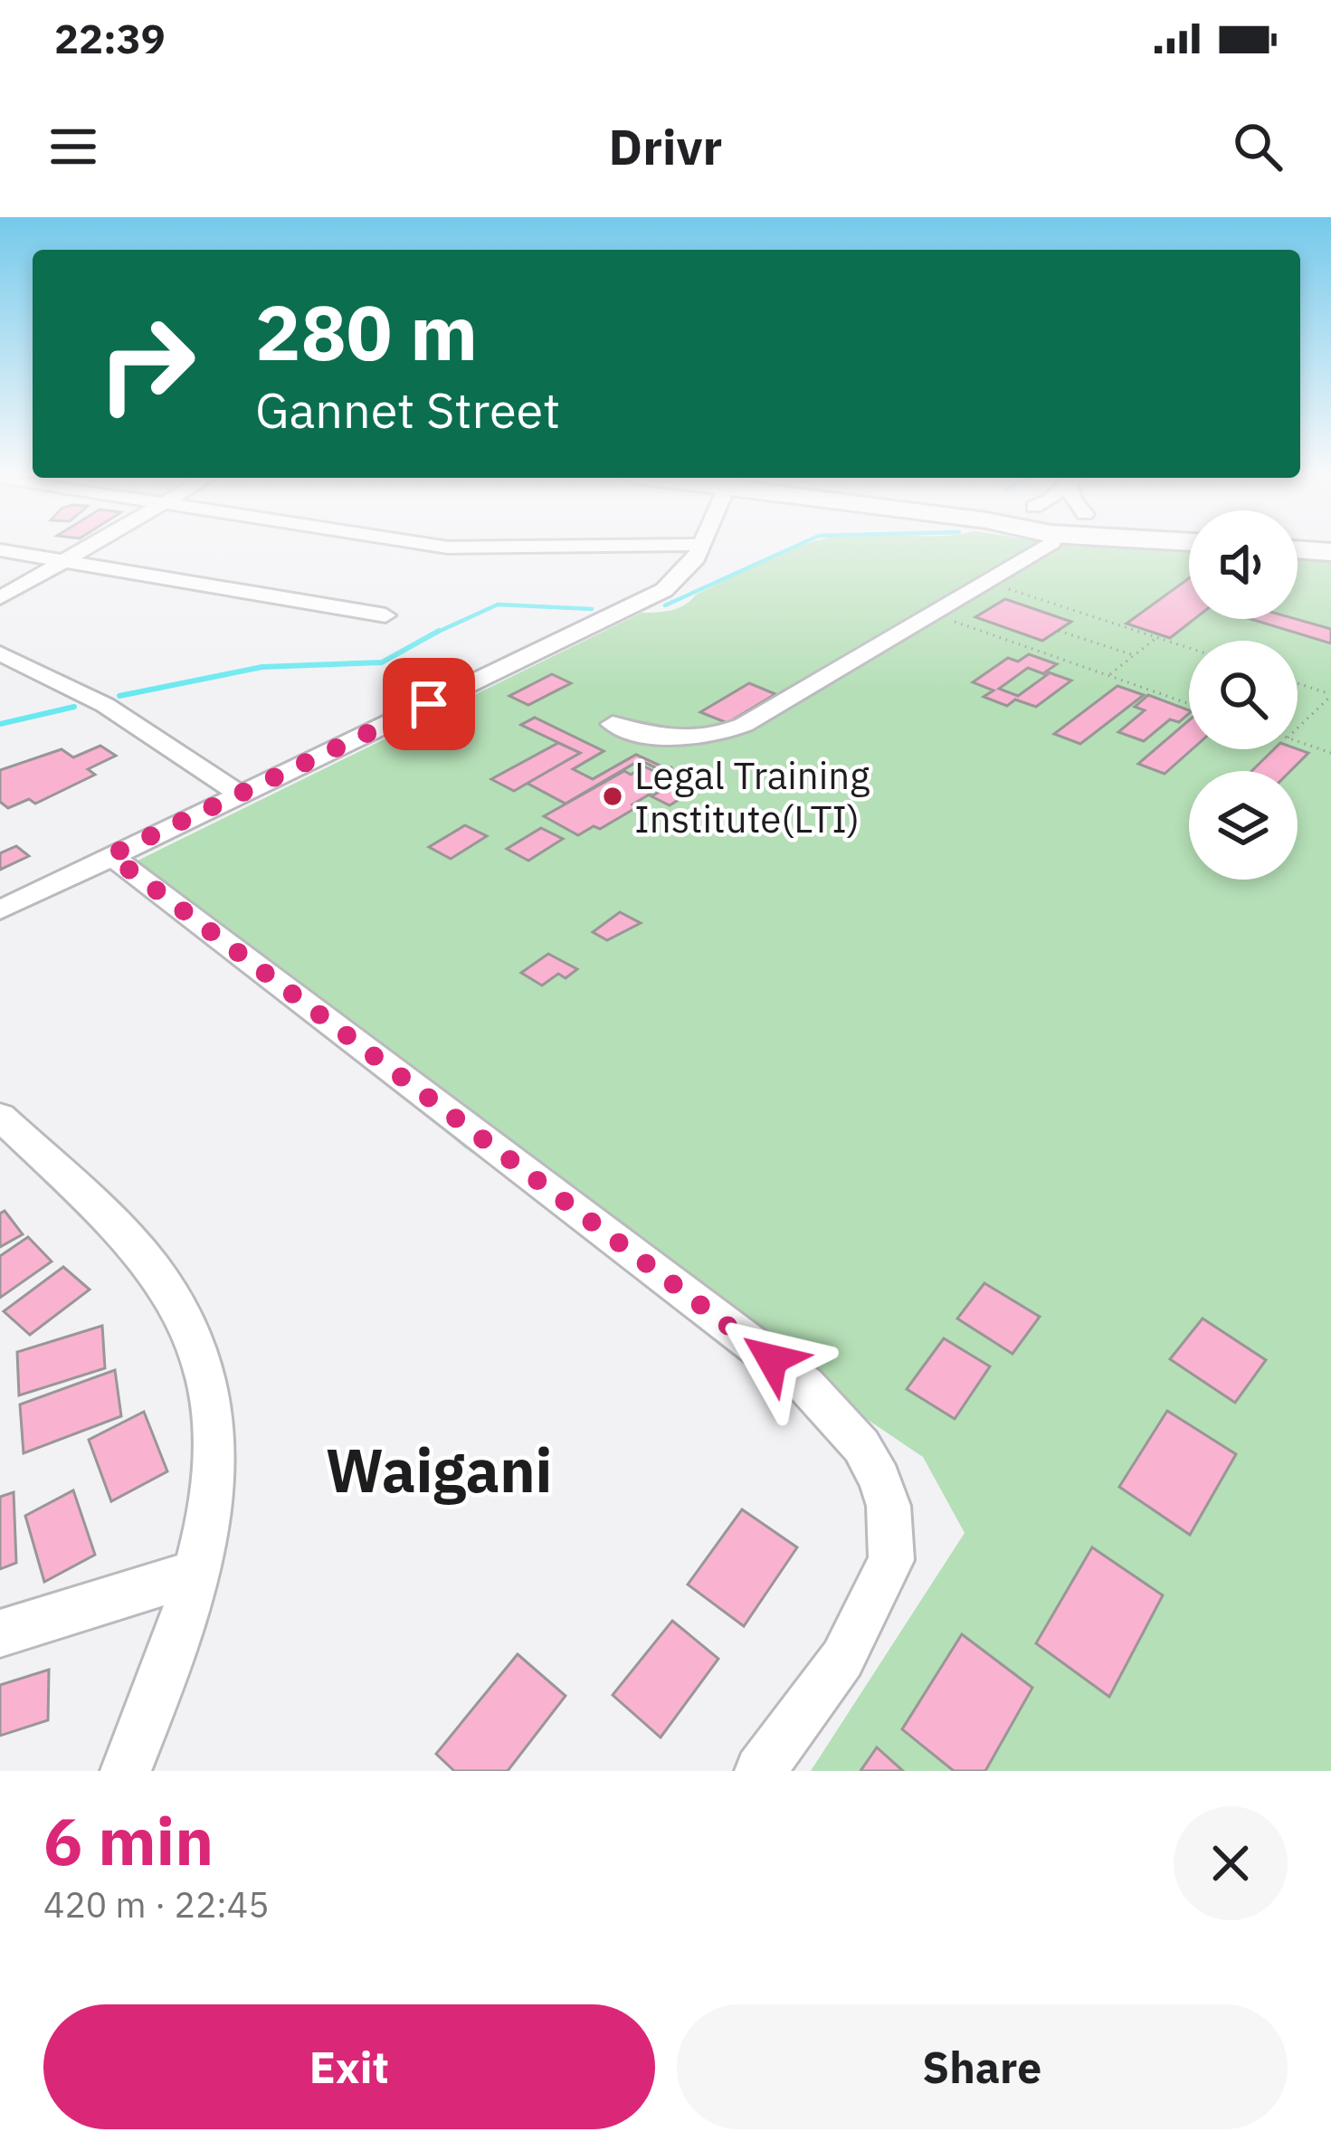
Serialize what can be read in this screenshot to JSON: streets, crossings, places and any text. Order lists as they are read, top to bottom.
{
  "districts": ["Waigani"],
  "places": ["Legal Training Institute(LTI)"],
  "page": {
    "status": "22:39",
    "header": "Drivr",
    "turn": ["280 m", "Gannet Street"],
    "heading": ["6 min", "420 m · 22:45"],
    "buttons": ["Exit", "Share"]
  }
}
